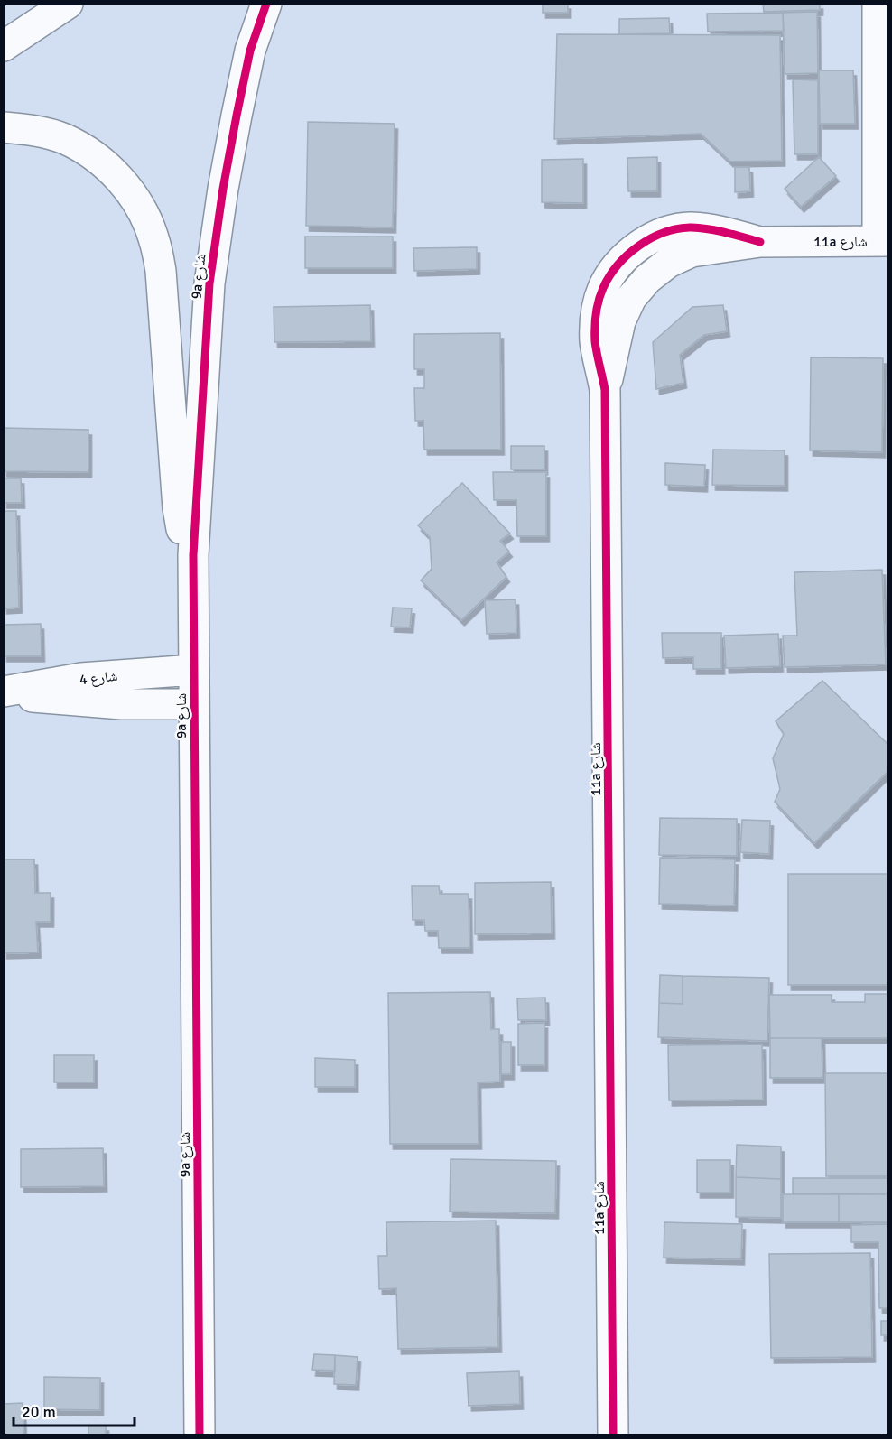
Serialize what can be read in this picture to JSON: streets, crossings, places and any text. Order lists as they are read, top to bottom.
{
  "streets": {
    "street": ["11a شارع", "9a شارع", "شارع 4"]
  },
  "crossings": [
    ["9a شارع", "شارع 4"]
  ],
  "scale_bar": "20 m"
}
